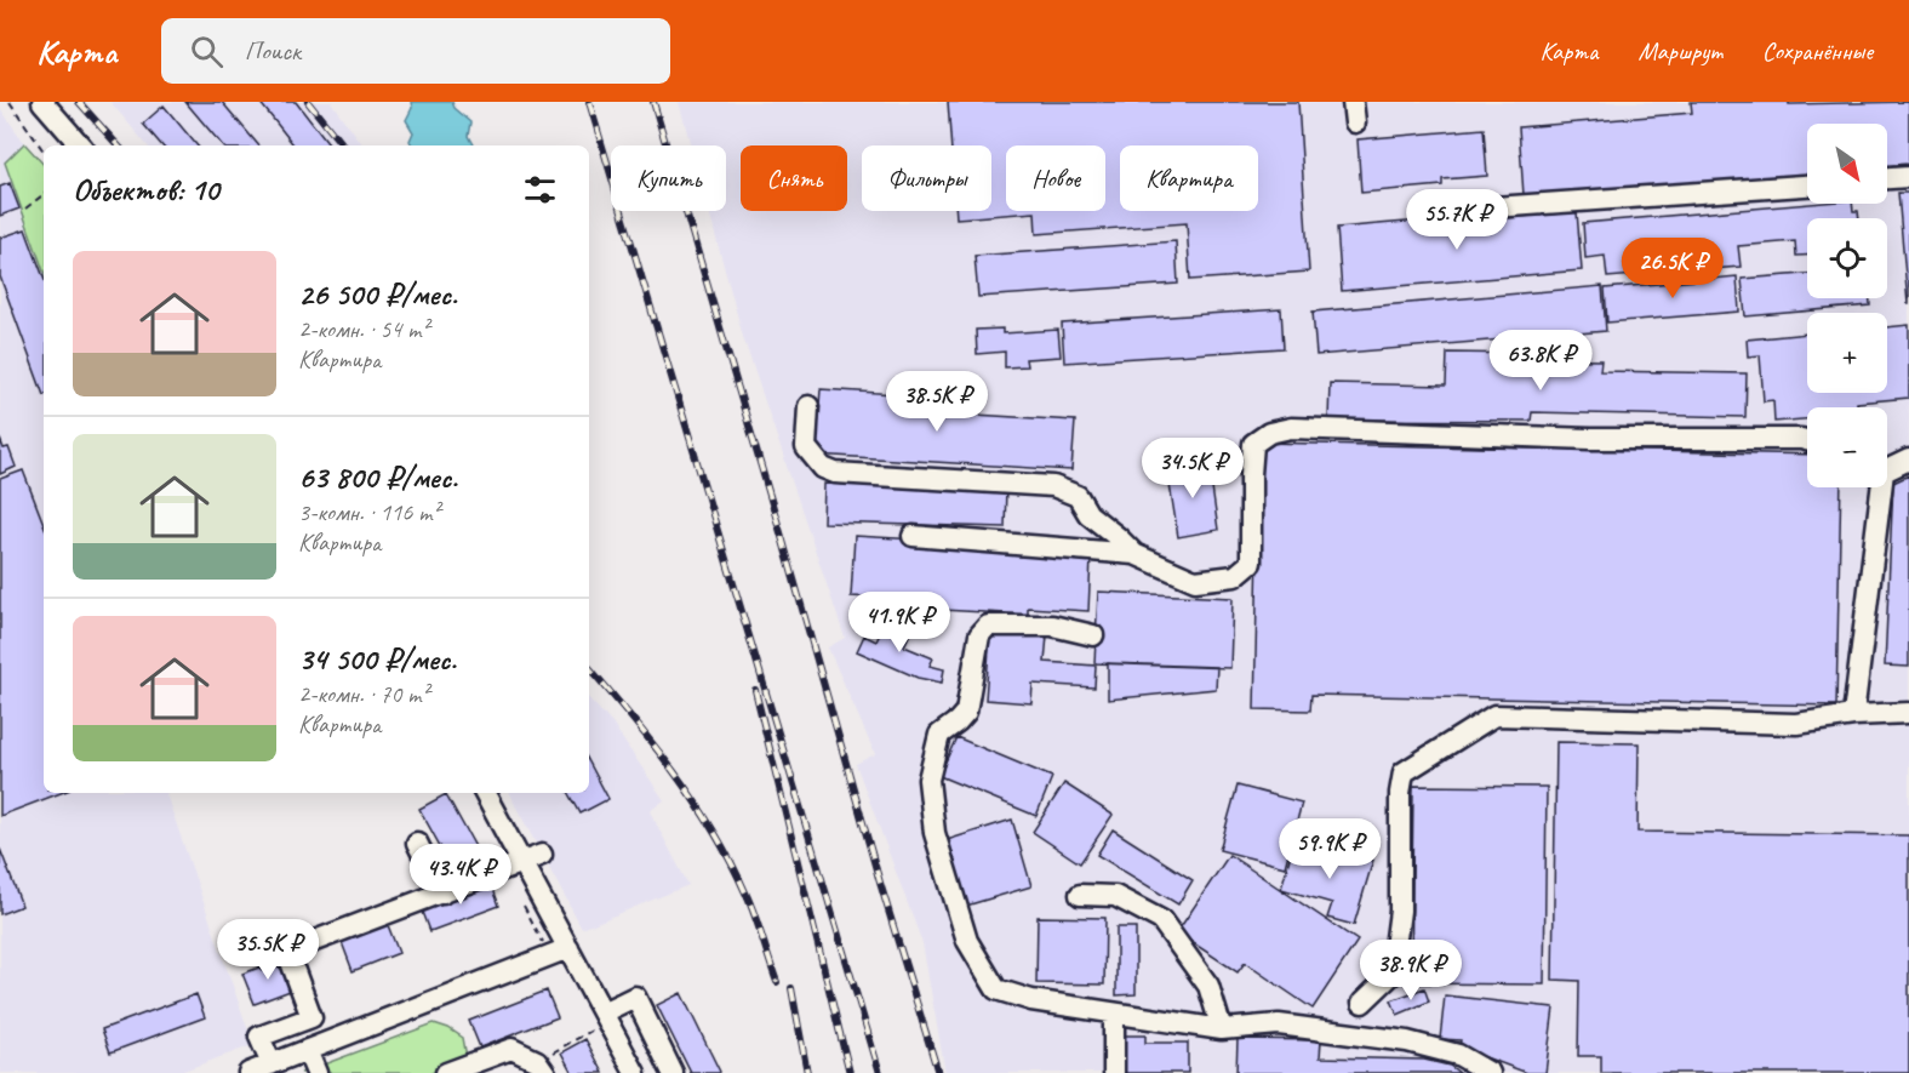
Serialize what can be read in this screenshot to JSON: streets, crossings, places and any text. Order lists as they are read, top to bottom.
{
  "north": "bottom right",
  "page": {
    "header": "Карта",
    "search": "Поиск",
    "nav": ["Карта", "Маршрут", "Сохранённые"],
    "map_buttons": ["+", "−"],
    "chip": [
      "Купить",
      "Снять",
      "Фильтры",
      "Новое",
      "Квартира"
    ],
    "heading": "Объектов: 10",
    "price": [
      "55.7K ₽",
      "26.5K ₽",
      "63.8K ₽",
      "38.5K ₽",
      "34.5K ₽",
      "41.9K ₽",
      "59.9K ₽",
      "43.4K ₽",
      "35.5K ₽",
      "38.9K ₽"
    ],
    "list": [
      {
        "name": "26 500 ₽/мес.",
        "note": "2-комн. · 54 m² · Квартира"
      },
      {
        "name": "63 800 ₽/мес.",
        "note": "3-комн. · 116 m² · Квартира"
      },
      {
        "name": "34 500 ₽/мес.",
        "note": "2-комн. · 70 m² · Квартира"
      }
    ]
  }
}
